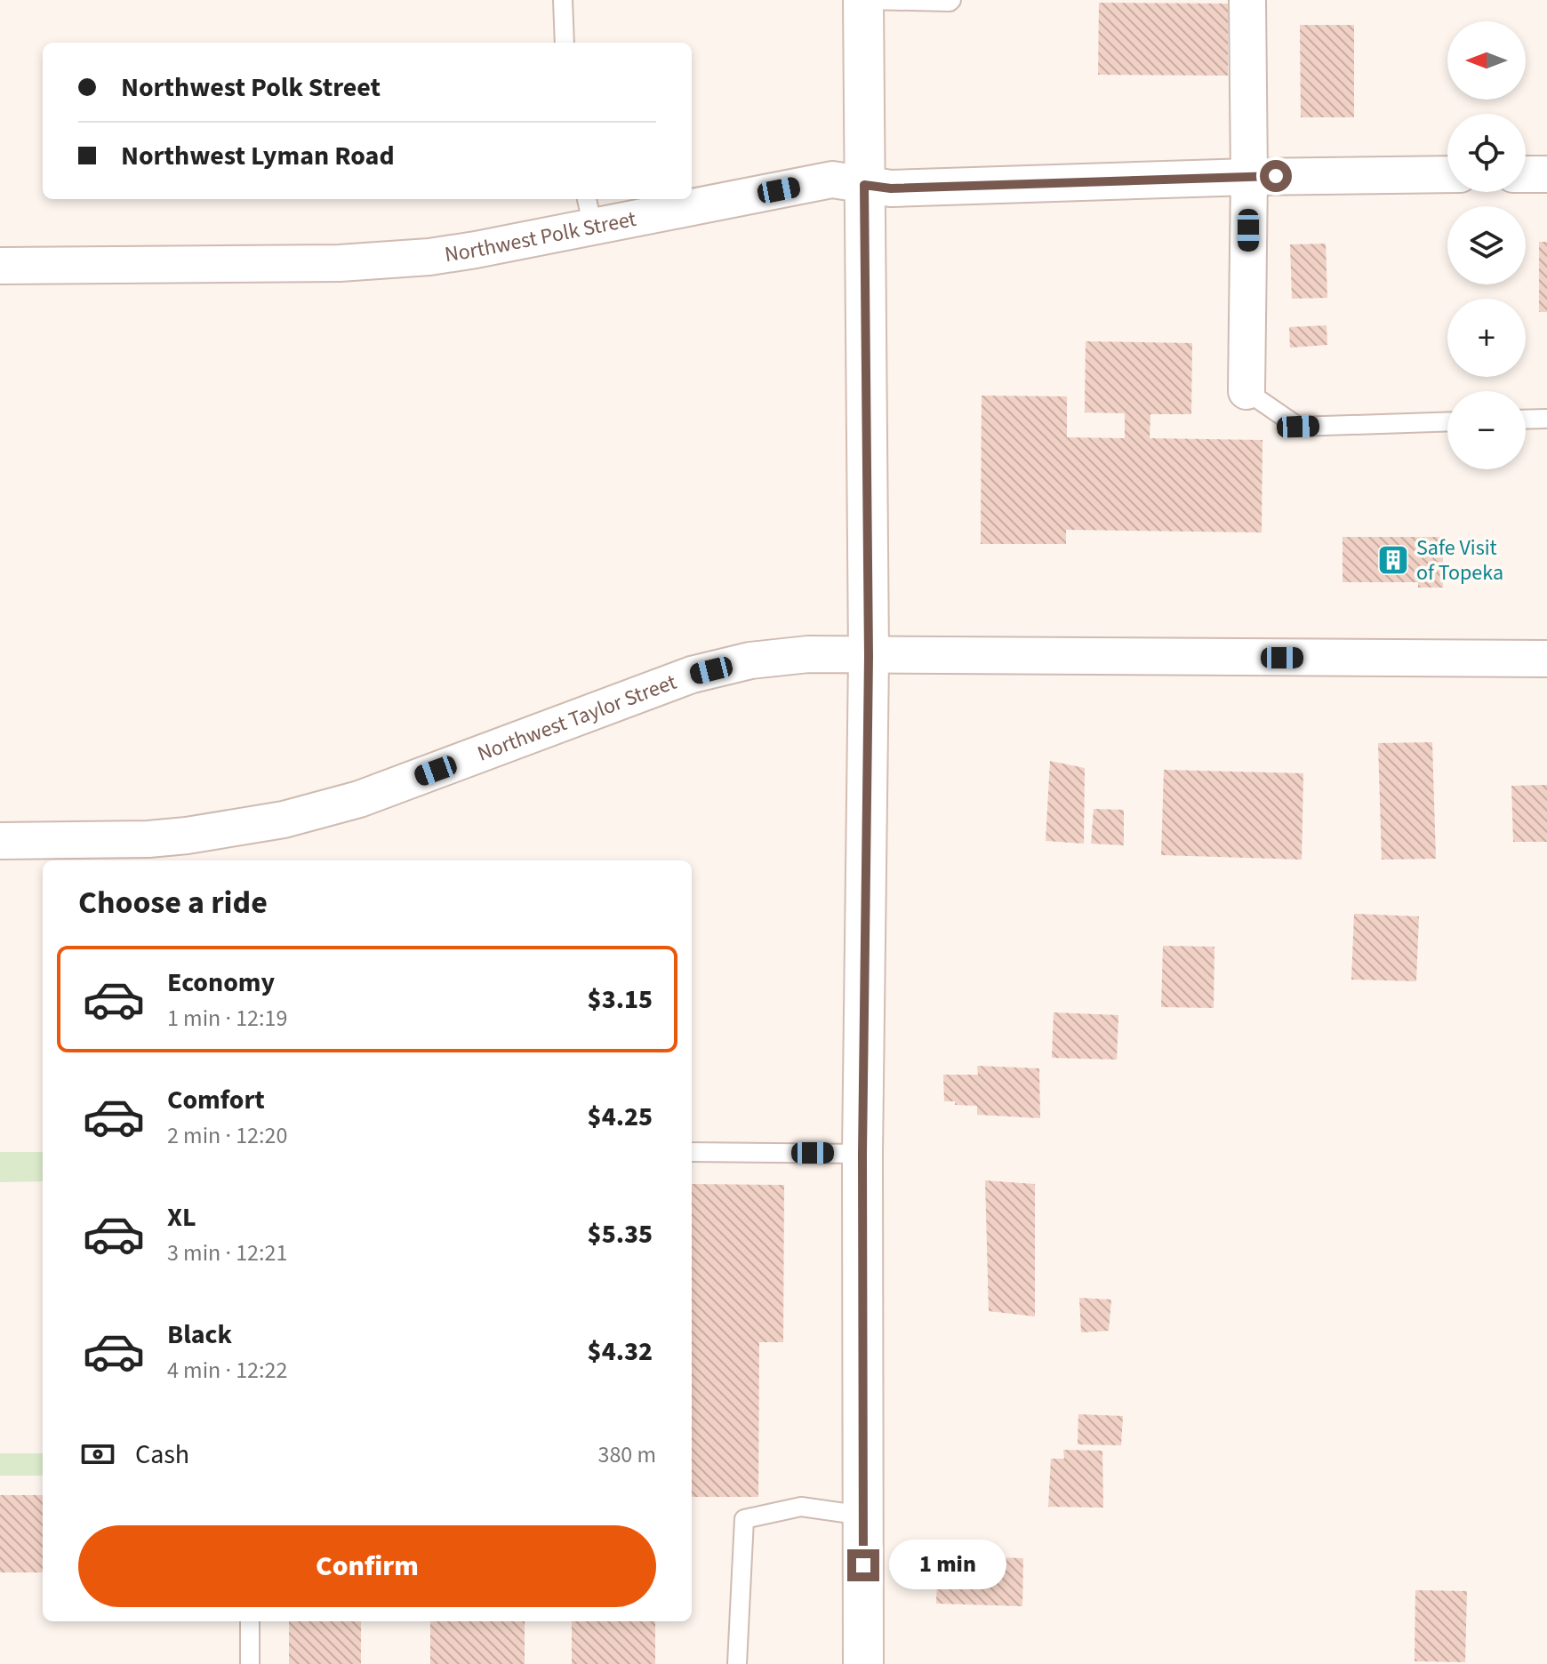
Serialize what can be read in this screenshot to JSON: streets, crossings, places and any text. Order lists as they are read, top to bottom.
{
  "streets": {
    "street": ["Northwest Polk Street", "Northwest Taylor Street"]
  },
  "places": {
    "building": ["Safe Visit of Topeka"]
  },
  "north": "left",
  "page": {
    "map_buttons": ["+", "−"],
    "banner": ["Northwest Polk Street", "Northwest Lyman Road"],
    "heading": "Choose a ride",
    "list": [
      {
        "name": "Economy",
        "note": "1 min · 12:19",
        "value": "$3.15"
      },
      {
        "name": "Comfort",
        "note": "2 min · 12:20",
        "value": "$4.25"
      },
      {
        "name": "XL",
        "note": "3 min · 12:21",
        "value": "$5.35"
      },
      {
        "name": "Black",
        "note": "4 min · 12:22",
        "value": "$4.32"
      }
    ],
    "pay": ["Cash", "380 m"],
    "buttons": "Confirm",
    "bubble": "1 min"
  }
}
